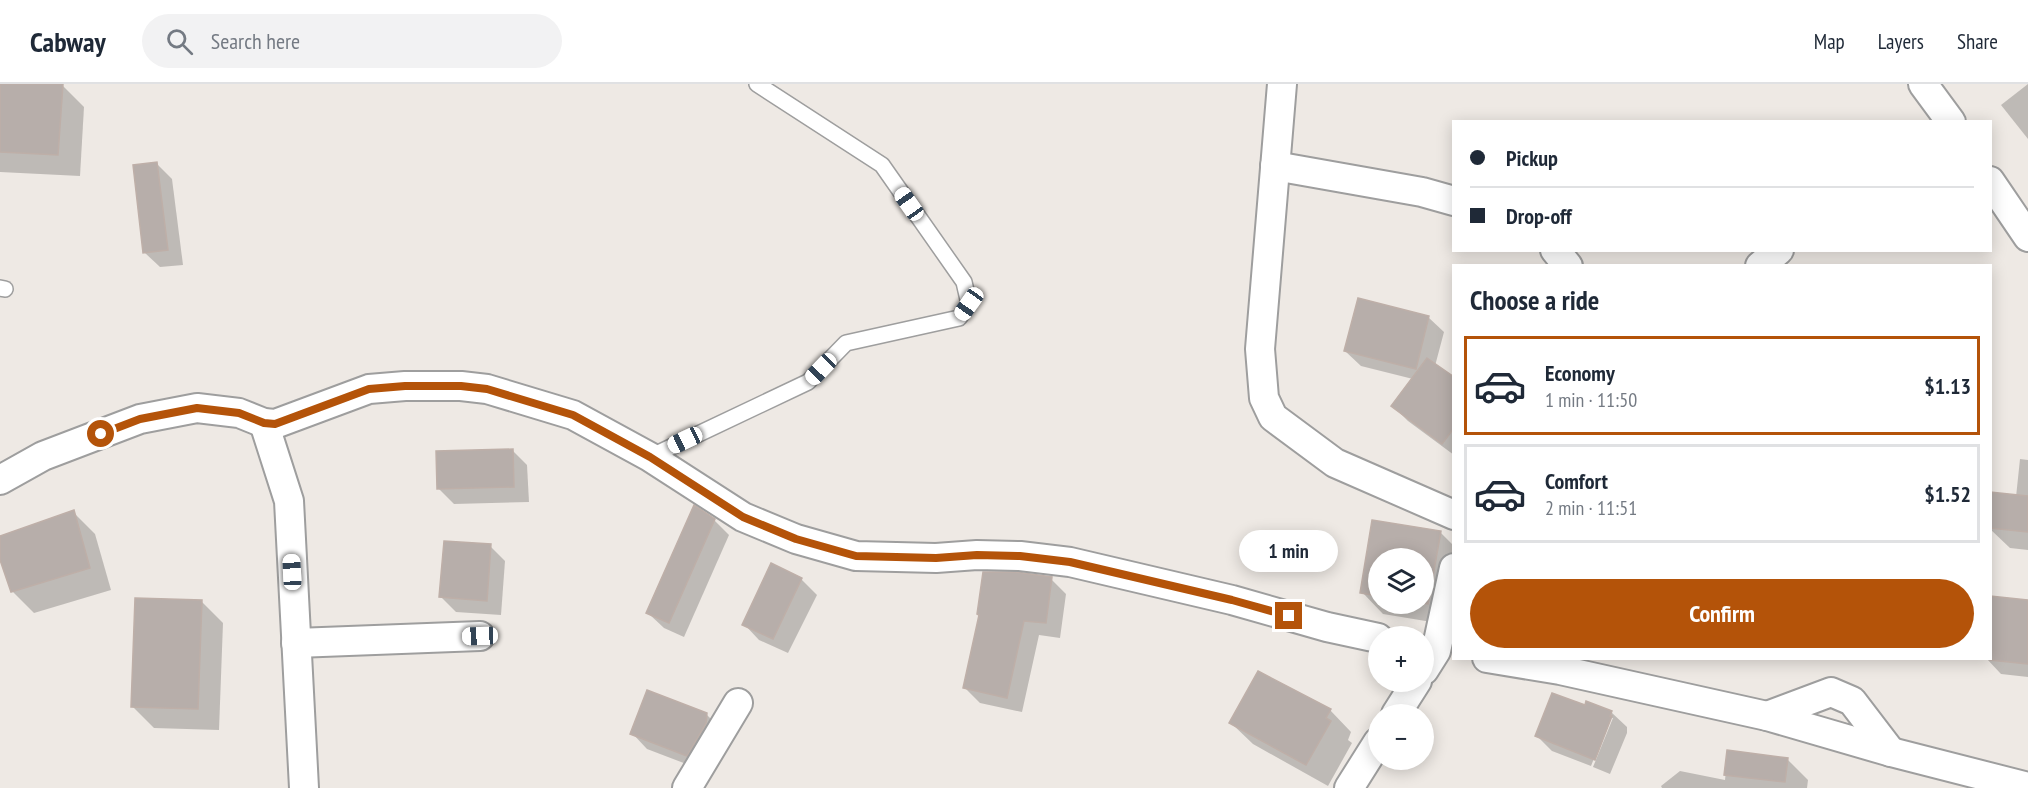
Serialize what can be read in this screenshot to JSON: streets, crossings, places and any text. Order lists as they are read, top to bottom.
{
  "page": {
    "header": "Cabway",
    "search": "Search here",
    "nav": ["Map", "Layers", "Share"],
    "banner": ["Pickup", "Drop-off"],
    "heading": "Choose a ride",
    "list": [
      {
        "name": "Economy",
        "note": "1 min · 11:50",
        "value": "$1.13"
      },
      {
        "name": "Comfort",
        "note": "2 min · 11:51",
        "value": "$1.52"
      }
    ],
    "bubble": "1 min",
    "map_buttons": ["+", "−"],
    "buttons": "Confirm"
  }
}
